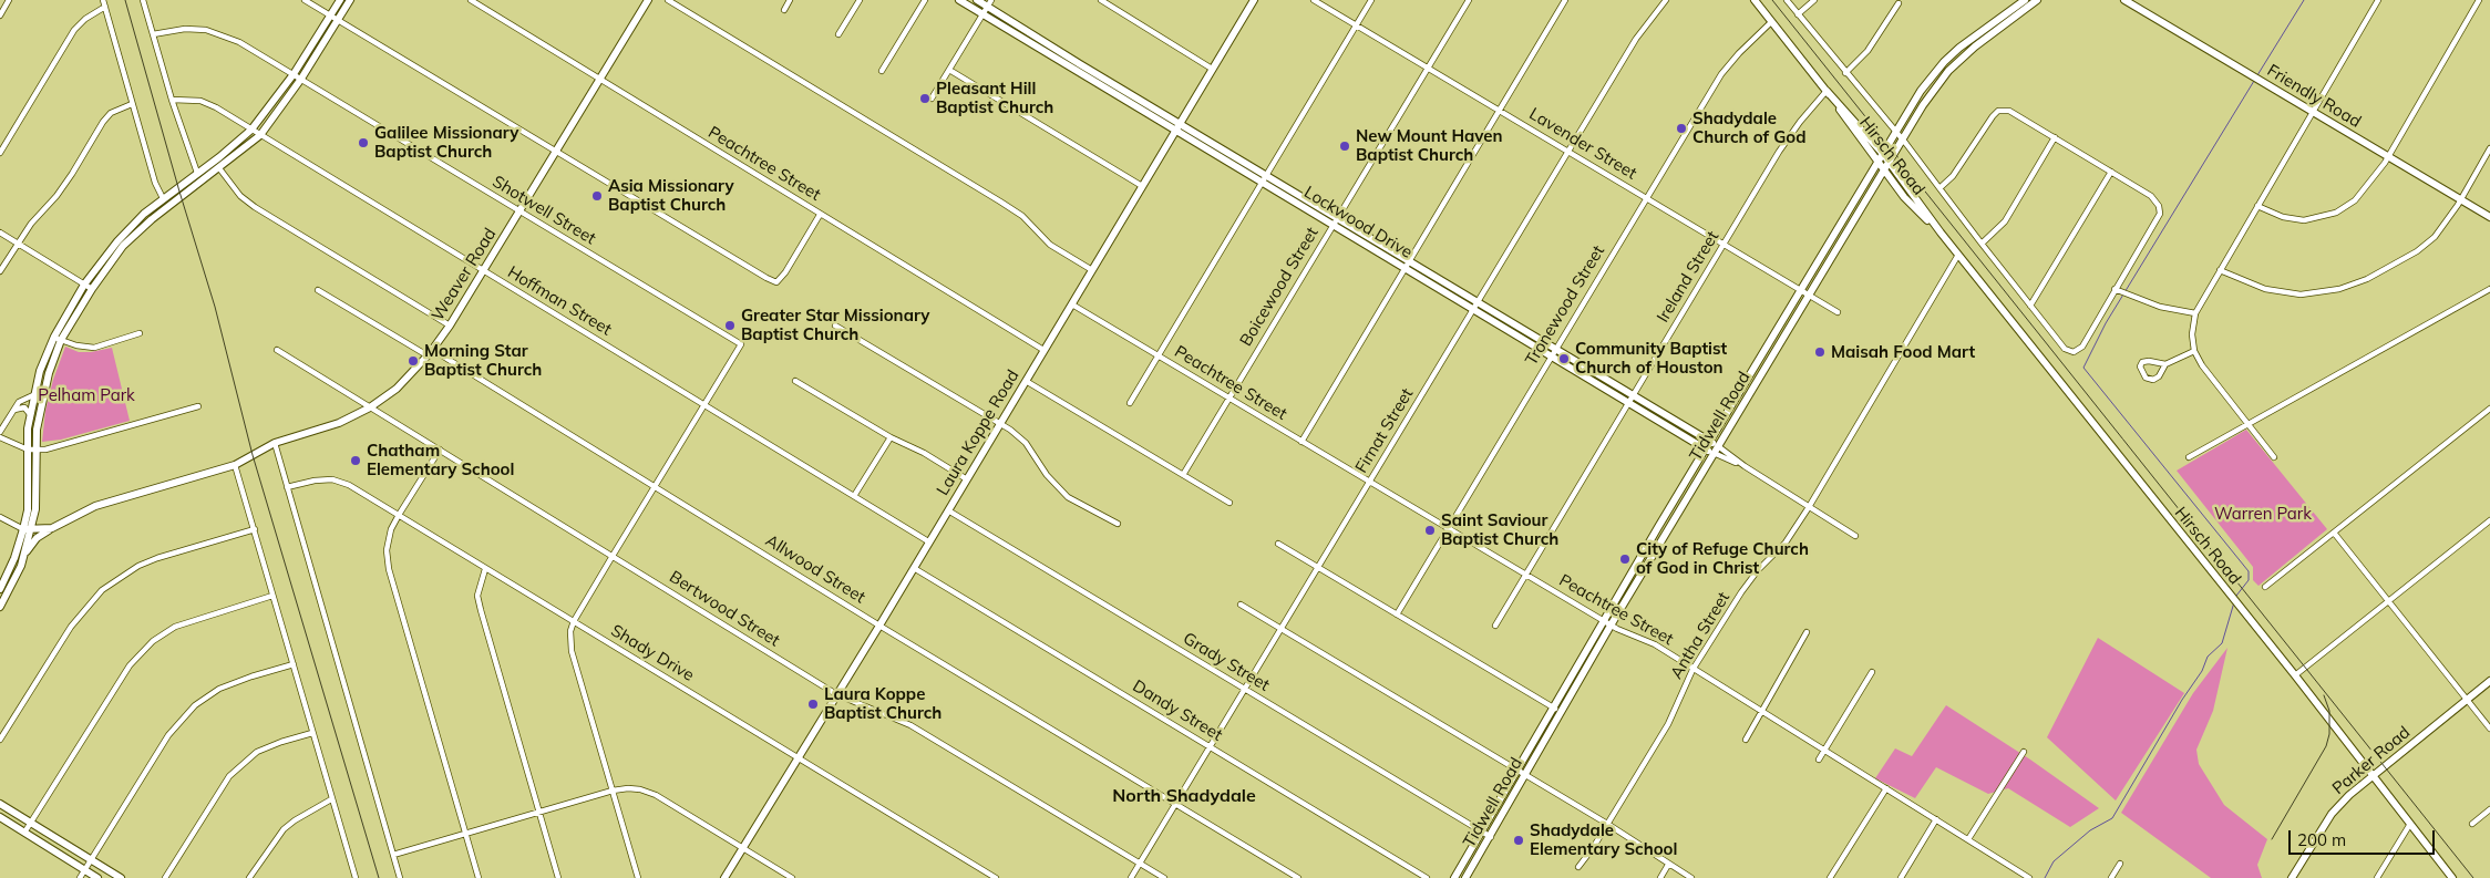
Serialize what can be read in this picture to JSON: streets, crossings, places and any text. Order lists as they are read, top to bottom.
{
  "streets": {
    "main road": [
      "Friendly Road",
      "Hirsch Road",
      "Lockwood Drive",
      "Weaver Road",
      "Tidwell Road",
      "Laura Koppe Road",
      "Parker Road"
    ],
    "street": [
      "Lavender Street",
      "Peachtree Street",
      "Shotwell Street",
      "Ireland Street",
      "Boicewood Street",
      "Hoffman Street",
      "Tronewood Street",
      "Firnat Street",
      "Allwood Street",
      "Bertwood Street",
      "Antha Street",
      "Shady Drive",
      "Grady Street",
      "Dandy Street"
    ]
  },
  "crossings": [
    ["Lavender Street", "Ireland Street"],
    ["Lavender Street", "Boicewood Street"],
    ["Lavender Street", "Tronewood Street"],
    ["Lavender Street", "Tidwell Road"],
    ["Lavender Street", "Firnat Street"],
    ["Hirsch Road", "Ireland Street"],
    ["Hirsch Road", "Tronewood Street"],
    ["Hirsch Road", "Tidwell Road"],
    ["Hirsch Road", "Antha Street"],
    ["Hirsch Road", "Parker Road"],
    ["Peachtree Street", "Weaver Road"],
    ["Peachtree Street", "Ireland Street"],
    ["Peachtree Street", "Boicewood Street"],
    ["Peachtree Street", "Tronewood Street"],
    ["Peachtree Street", "Tidwell Road"],
    ["Peachtree Street", "Firnat Street"],
    ["Peachtree Street", "Laura Koppe Road"],
    ["Peachtree Street", "Antha Street"],
    ["Shotwell Street", "Weaver Road"],
    ["Shotwell Street", "Hoffman Street"],
    ["Lockwood Drive", "Ireland Street"],
    ["Lockwood Drive", "Boicewood Street"],
    ["Lockwood Drive", "Tronewood Street"],
    ["Lockwood Drive", "Tidwell Road"],
    ["Lockwood Drive", "Firnat Street"],
    ["Lockwood Drive", "Laura Koppe Road"],
    ["Lockwood Drive", "Antha Street"],
    ["Weaver Road", "Hoffman Street"],
    ["Weaver Road", "Allwood Street"],
    ["Weaver Road", "Bertwood Street"],
    ["Hoffman Street", "Laura Koppe Road"],
    ["Tidwell Road", "Grady Street"],
    ["Firnat Street", "Allwood Street"],
    ["Firnat Street", "Bertwood Street"],
    ["Firnat Street", "Grady Street"],
    ["Firnat Street", "Dandy Street"],
    ["Laura Koppe Road", "Allwood Street"],
    ["Laura Koppe Road", "Bertwood Street"],
    ["Laura Koppe Road", "Shady Drive"],
    ["Laura Koppe Road", "Grady Street"],
    ["Laura Koppe Road", "Dandy Street"]
  ],
  "districts": ["North Shadydale"],
  "parks": ["Pelham Park", "Warren Park"],
  "places": [
    "Pleasant Hill Baptist Church",
    "Shadydale Church of God",
    "Galilee Missionary Baptist Church",
    "New Mount Haven Baptist Church",
    "Asia Missionary Baptist Church",
    "Greater Star Missionary Baptist Church",
    "Maisah Food Mart",
    "Community Baptist Church of Houston",
    "Morning Star Baptist Church",
    "Chatham Elementary School",
    "Saint Saviour Baptist Church",
    "City of Refuge Church of God in Christ",
    "Laura Koppe Baptist Church",
    "Shadydale Elementary School"
  ],
  "scale_bar": "200 m"
}
